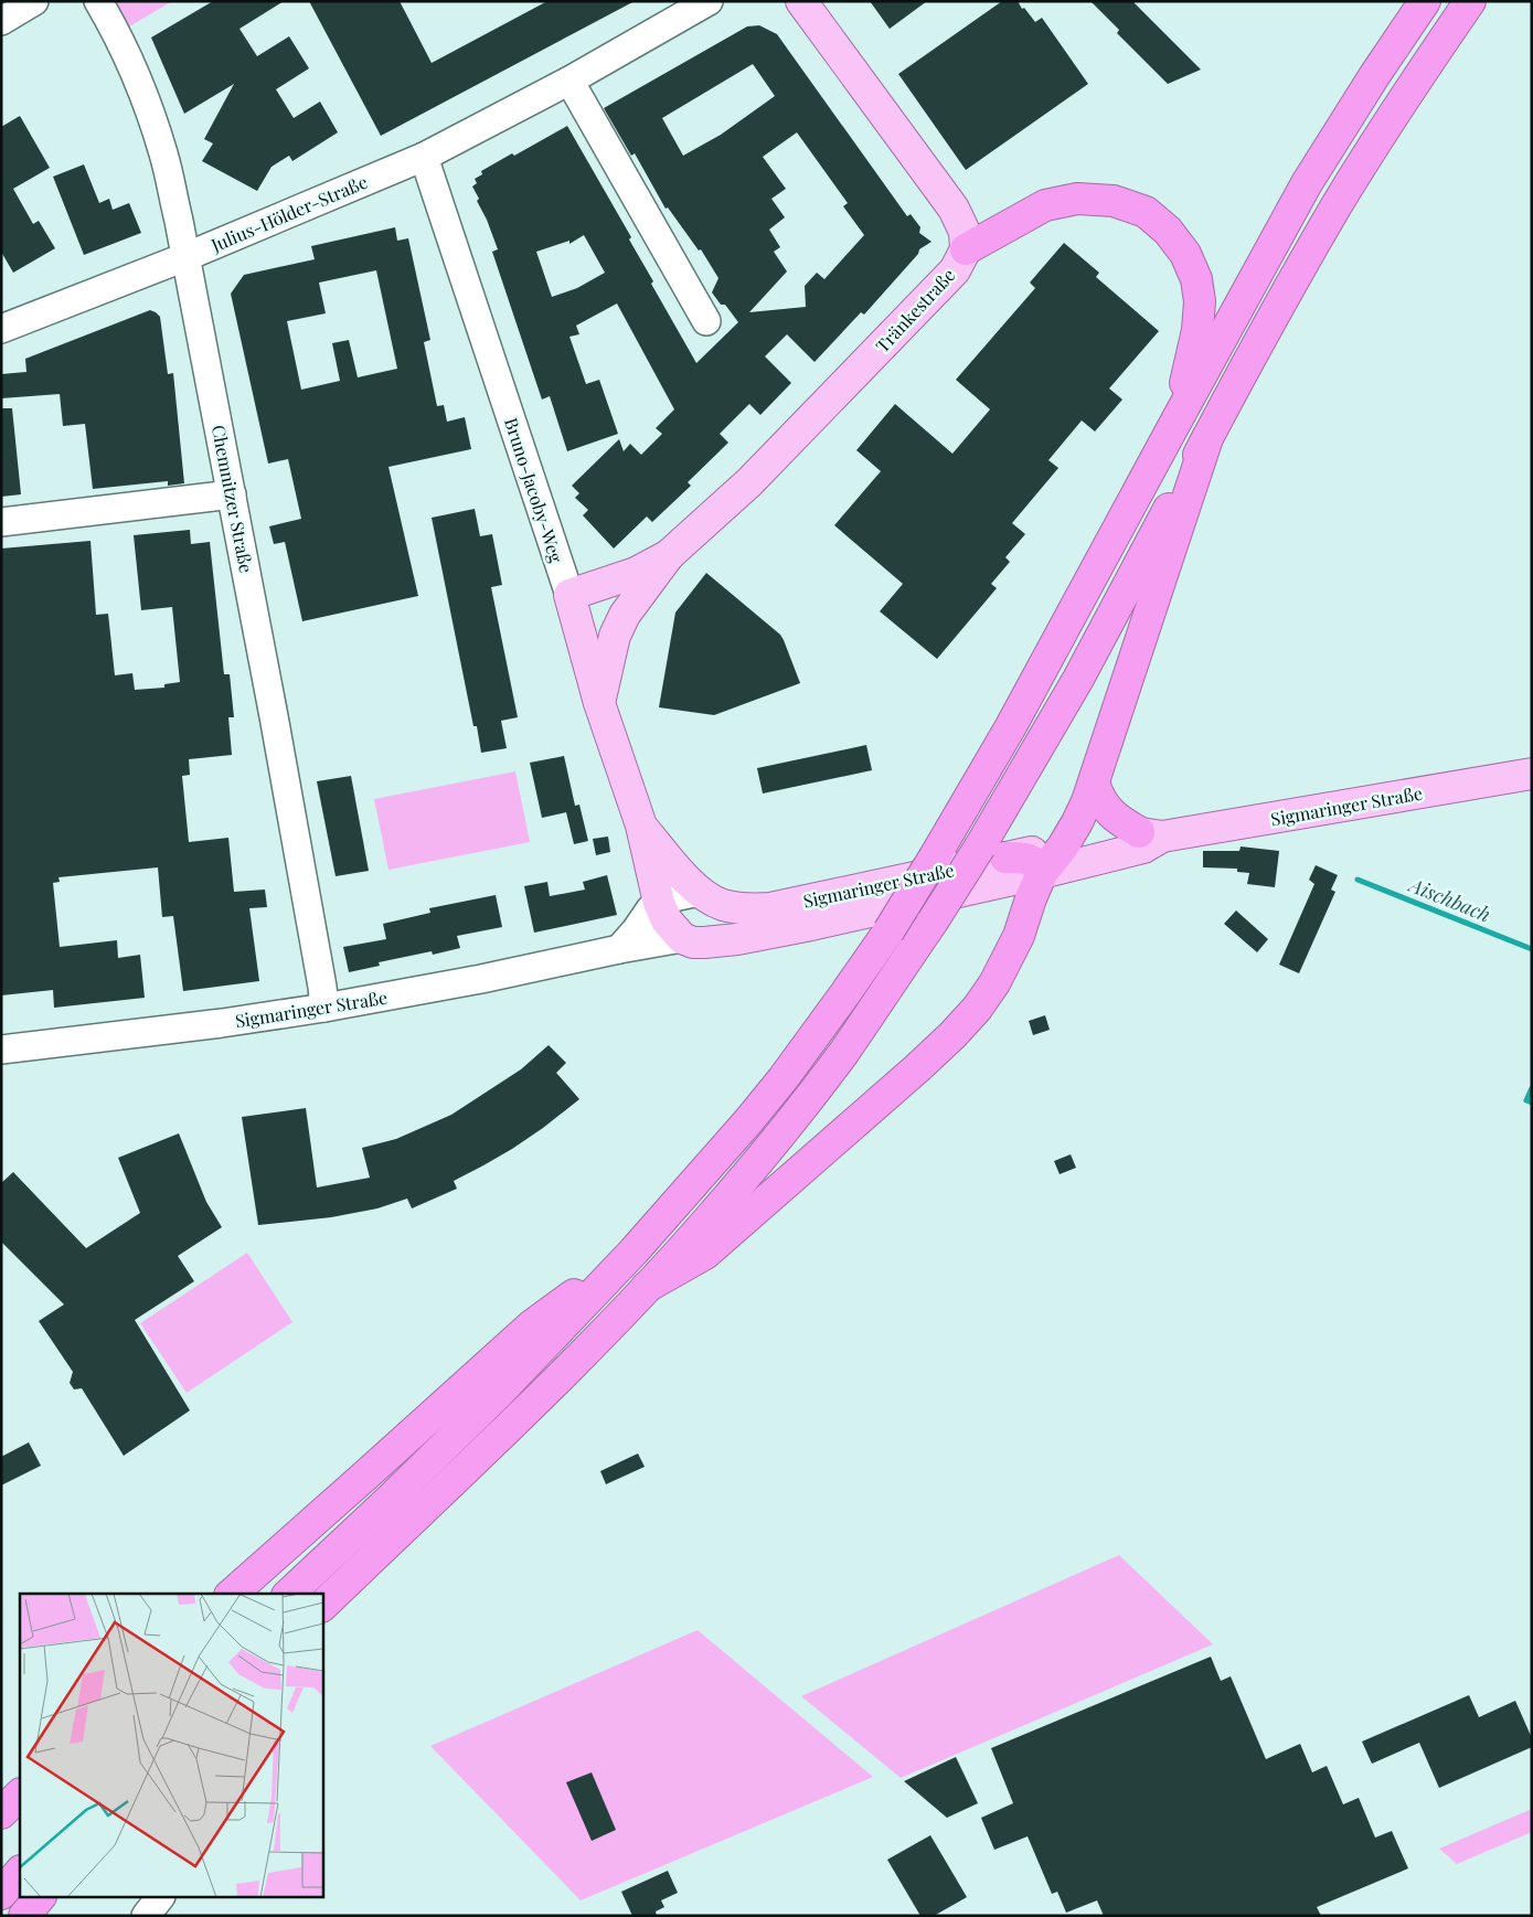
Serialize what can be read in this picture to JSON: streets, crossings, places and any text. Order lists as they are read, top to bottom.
{
  "streets": {
    "main road": ["Tränkestraße", "Bruno-Jacoby-Weg", "Sigmaringer Straße"],
    "street": ["Julius-Hölder-Straße", "Chemnitzer Straße"]
  },
  "crossings": [
    ["Julius-Hölder-Straße", "Bruno-Jacoby-Weg"],
    ["Julius-Hölder-Straße", "Chemnitzer Straße"],
    ["Tränkestraße", "Bruno-Jacoby-Weg"],
    ["Bruno-Jacoby-Weg", "Sigmaringer Straße"],
    ["Chemnitzer Straße", "Sigmaringer Straße"]
  ],
  "water": ["Aischbach"]
}
